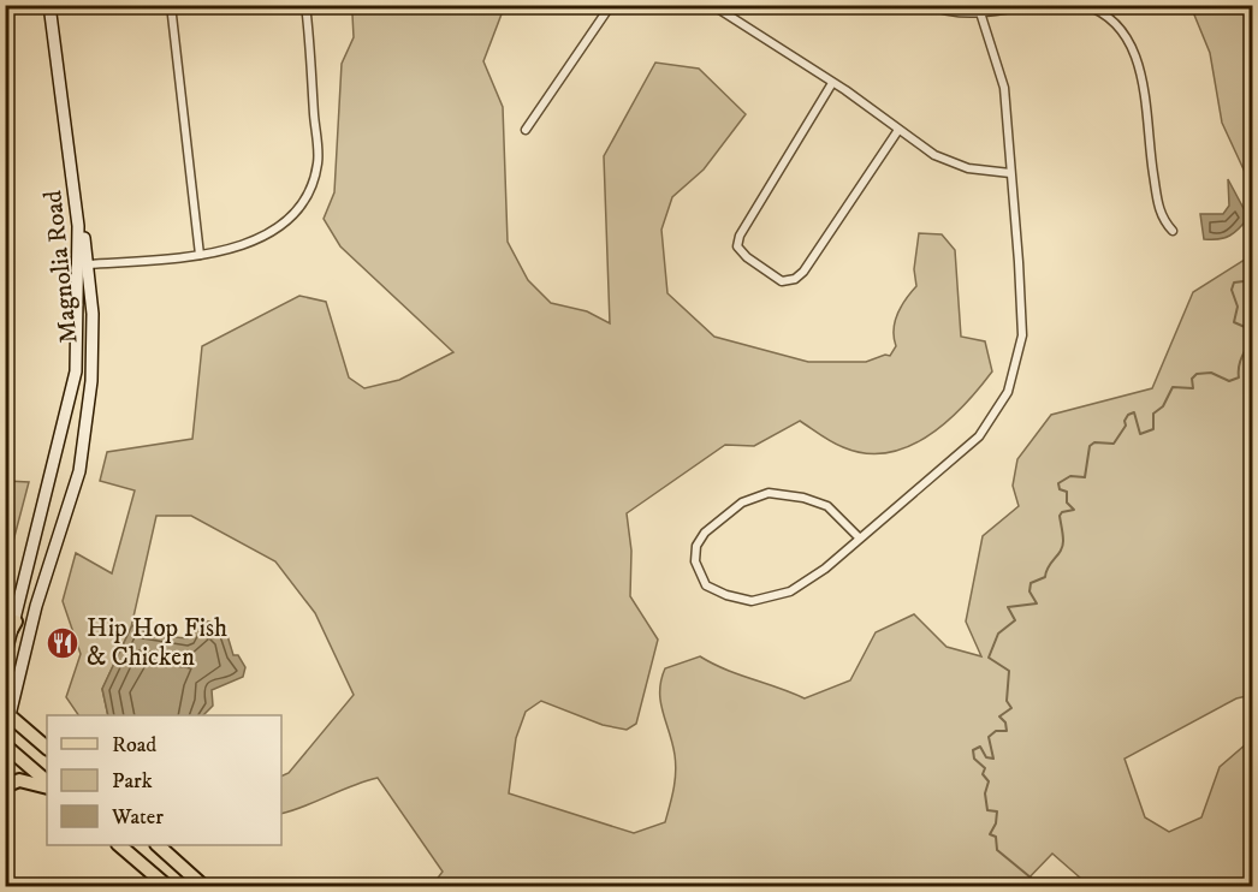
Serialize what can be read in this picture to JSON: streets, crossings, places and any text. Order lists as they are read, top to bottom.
{
  "streets": {
    "main road": ["Magnolia Road"]
  },
  "places": {
    "restaurant": ["Hip Hop Fish & Chicken"]
  },
  "legend": ["Road", "Park", "Water"]
}
